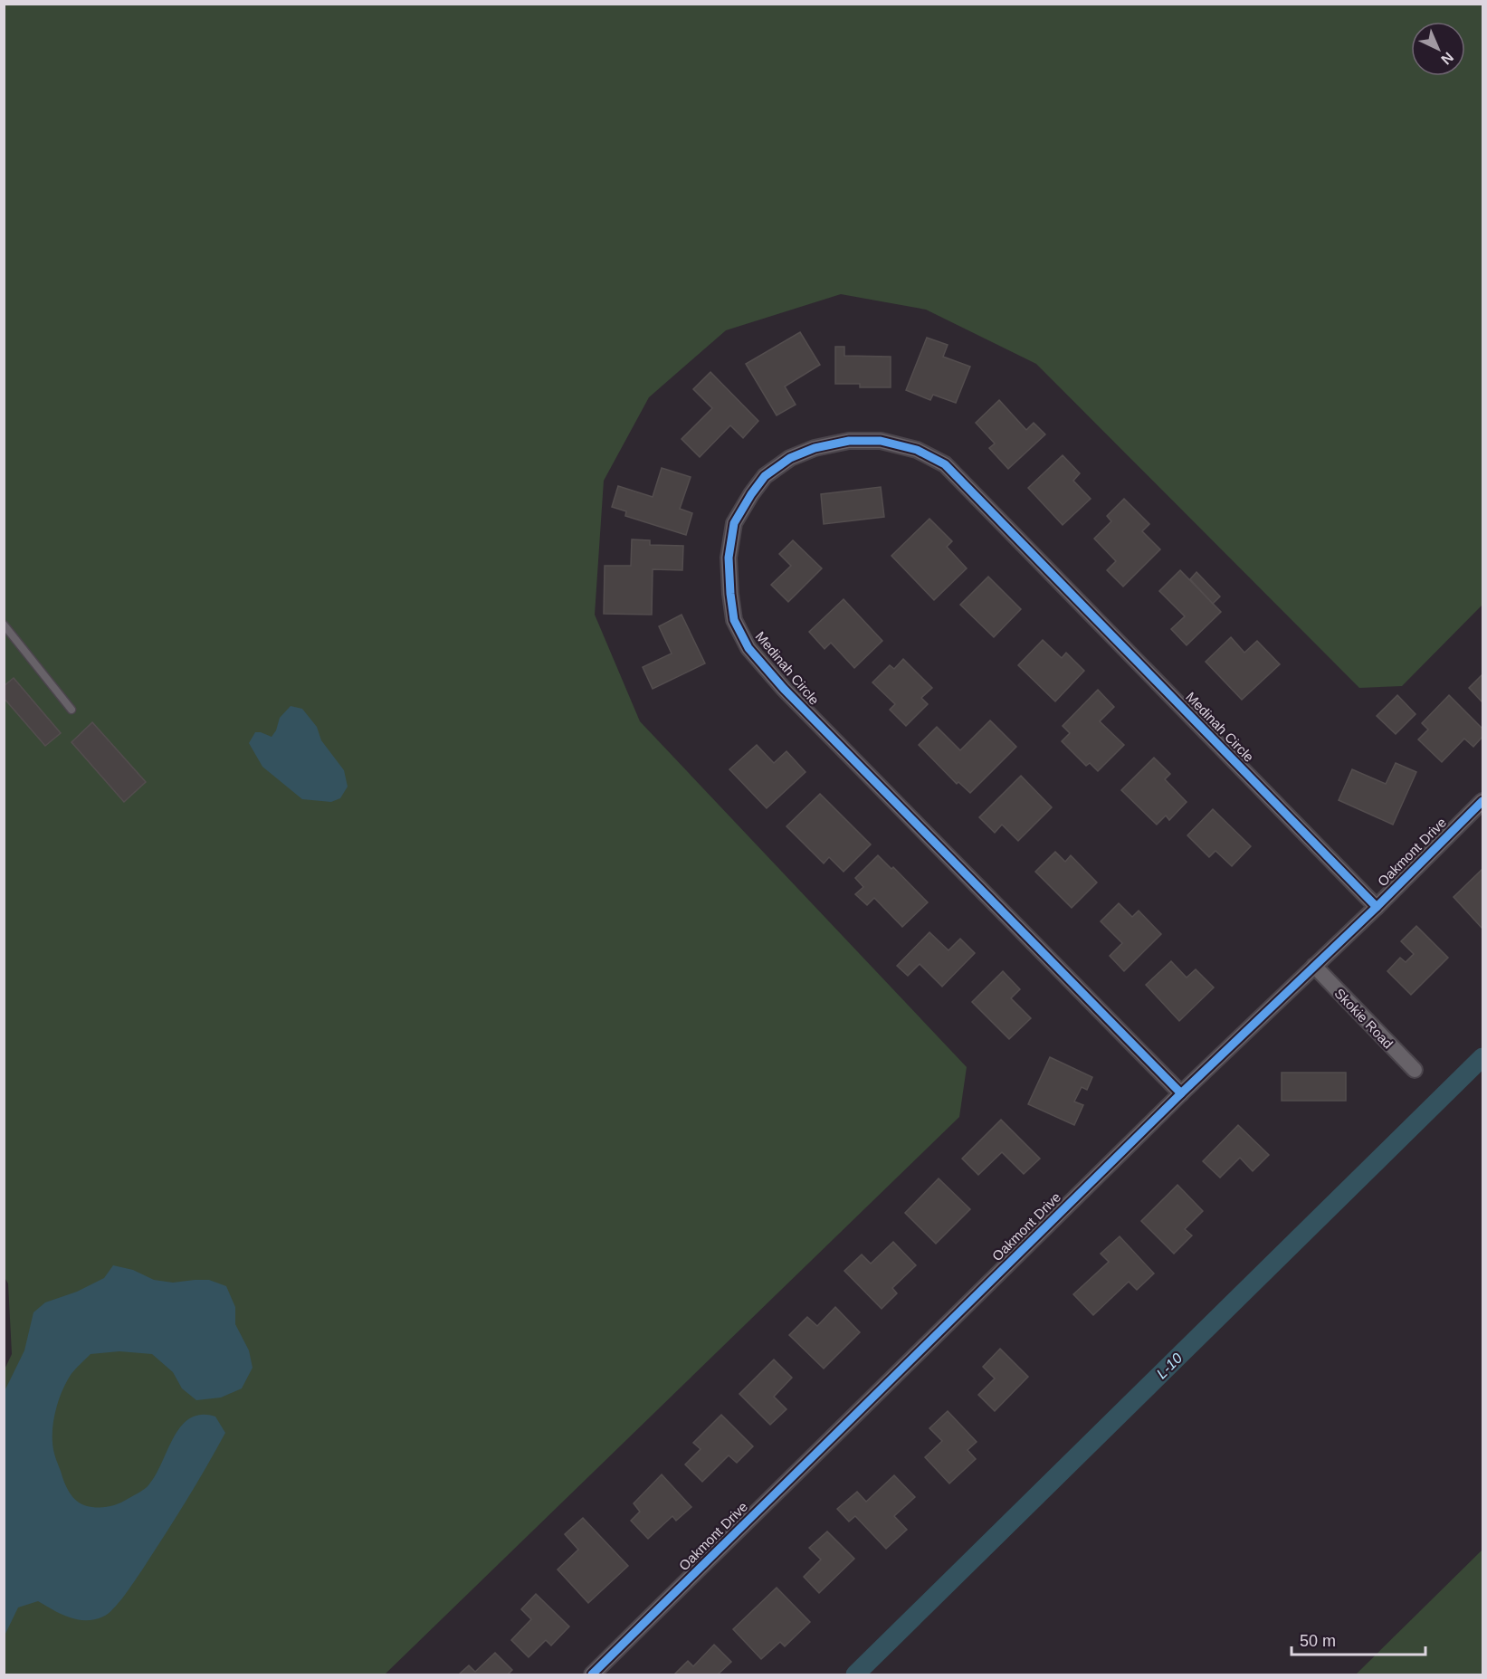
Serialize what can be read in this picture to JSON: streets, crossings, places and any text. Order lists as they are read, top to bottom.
{
  "streets": {
    "street": ["Medinah Circle", "Oakmont Drive", "Skokie Road"]
  },
  "crossings": [
    ["Medinah Circle", "Oakmont Drive"],
    ["Oakmont Drive", "Skokie Road"]
  ],
  "water": ["L-10"],
  "scale_bar": "50 m",
  "north": "bottom right"
}
